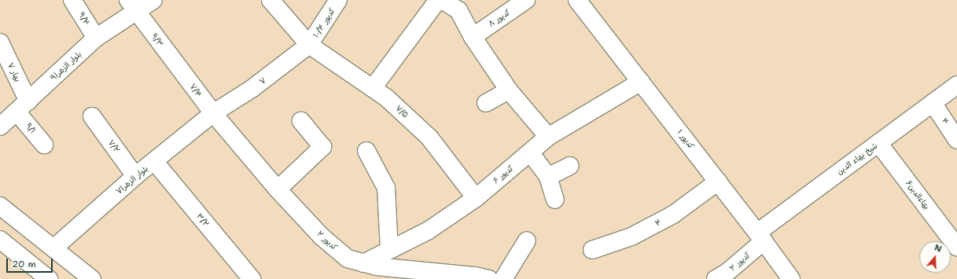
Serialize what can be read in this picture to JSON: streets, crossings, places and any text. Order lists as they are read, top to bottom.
{
  "streets": {
    "street": [
      "کدیور ۸",
      "۹/۴",
      "کدیور ۱۰/۴",
      "۹/۳",
      "بلوار الزهرا۹",
      "بهار ۷",
      "۷",
      "۷/۴",
      "۷/۵",
      "۴",
      "۹/۱",
      "کدیور ۱",
      "۷/۲",
      "شیخ بهاء الدین",
      "کدیور ۶",
      "بلوار الزهرا۷",
      "۶بهاءالدين",
      "۳/۲",
      "۲ کدیور"
    ]
  },
  "crossings": [
    ["۹/۴", "بلوار الزهرا۹"],
    ["کدیور ۱۰/۴", "۷"],
    ["کدیور ۱۰/۴", "۷/۵"],
    ["۹/۳", "بلوار الزهرا۹"],
    ["۹/۳", "۷/۴"],
    ["بلوار الزهرا۹", "بهار ۷"],
    ["بلوار الزهرا۹", "۹/۱"],
    ["بهار ۷", "۹/۱"],
    ["۷", "۷/۴"],
    ["۷", "۷/۵"],
    ["۷", "بلوار الزهرا۷"],
    ["۷", "۲ کدیور"],
    ["۷/۴", "بلوار الزهرا۷"],
    ["۷/۴", "۲ کدیور"],
    ["۷/۵", "کدیور ۶"],
    ["۴", "کدیور ۱"],
    ["۴", "شیخ بهاء الدین"],
    ["کدیور ۱", "شیخ بهاء الدین"],
    ["کدیور ۱", "کدیور ۶"],
    ["کدیور ۱", "۲ کدیور"],
    ["۷/۲", "بلوار الزهرا۷"],
    ["شیخ بهاء الدین", "۶بهاءالدين"],
    ["شیخ بهاء الدین", "۲ کدیور"],
    ["کدیور ۶", "۲ کدیور"],
    ["بلوار الزهرا۷", "۳/۲"],
    ["بلوار الزهرا۷", "۲ کدیور"]
  ],
  "scale_bar": "20 m",
  "north": "top"
}
